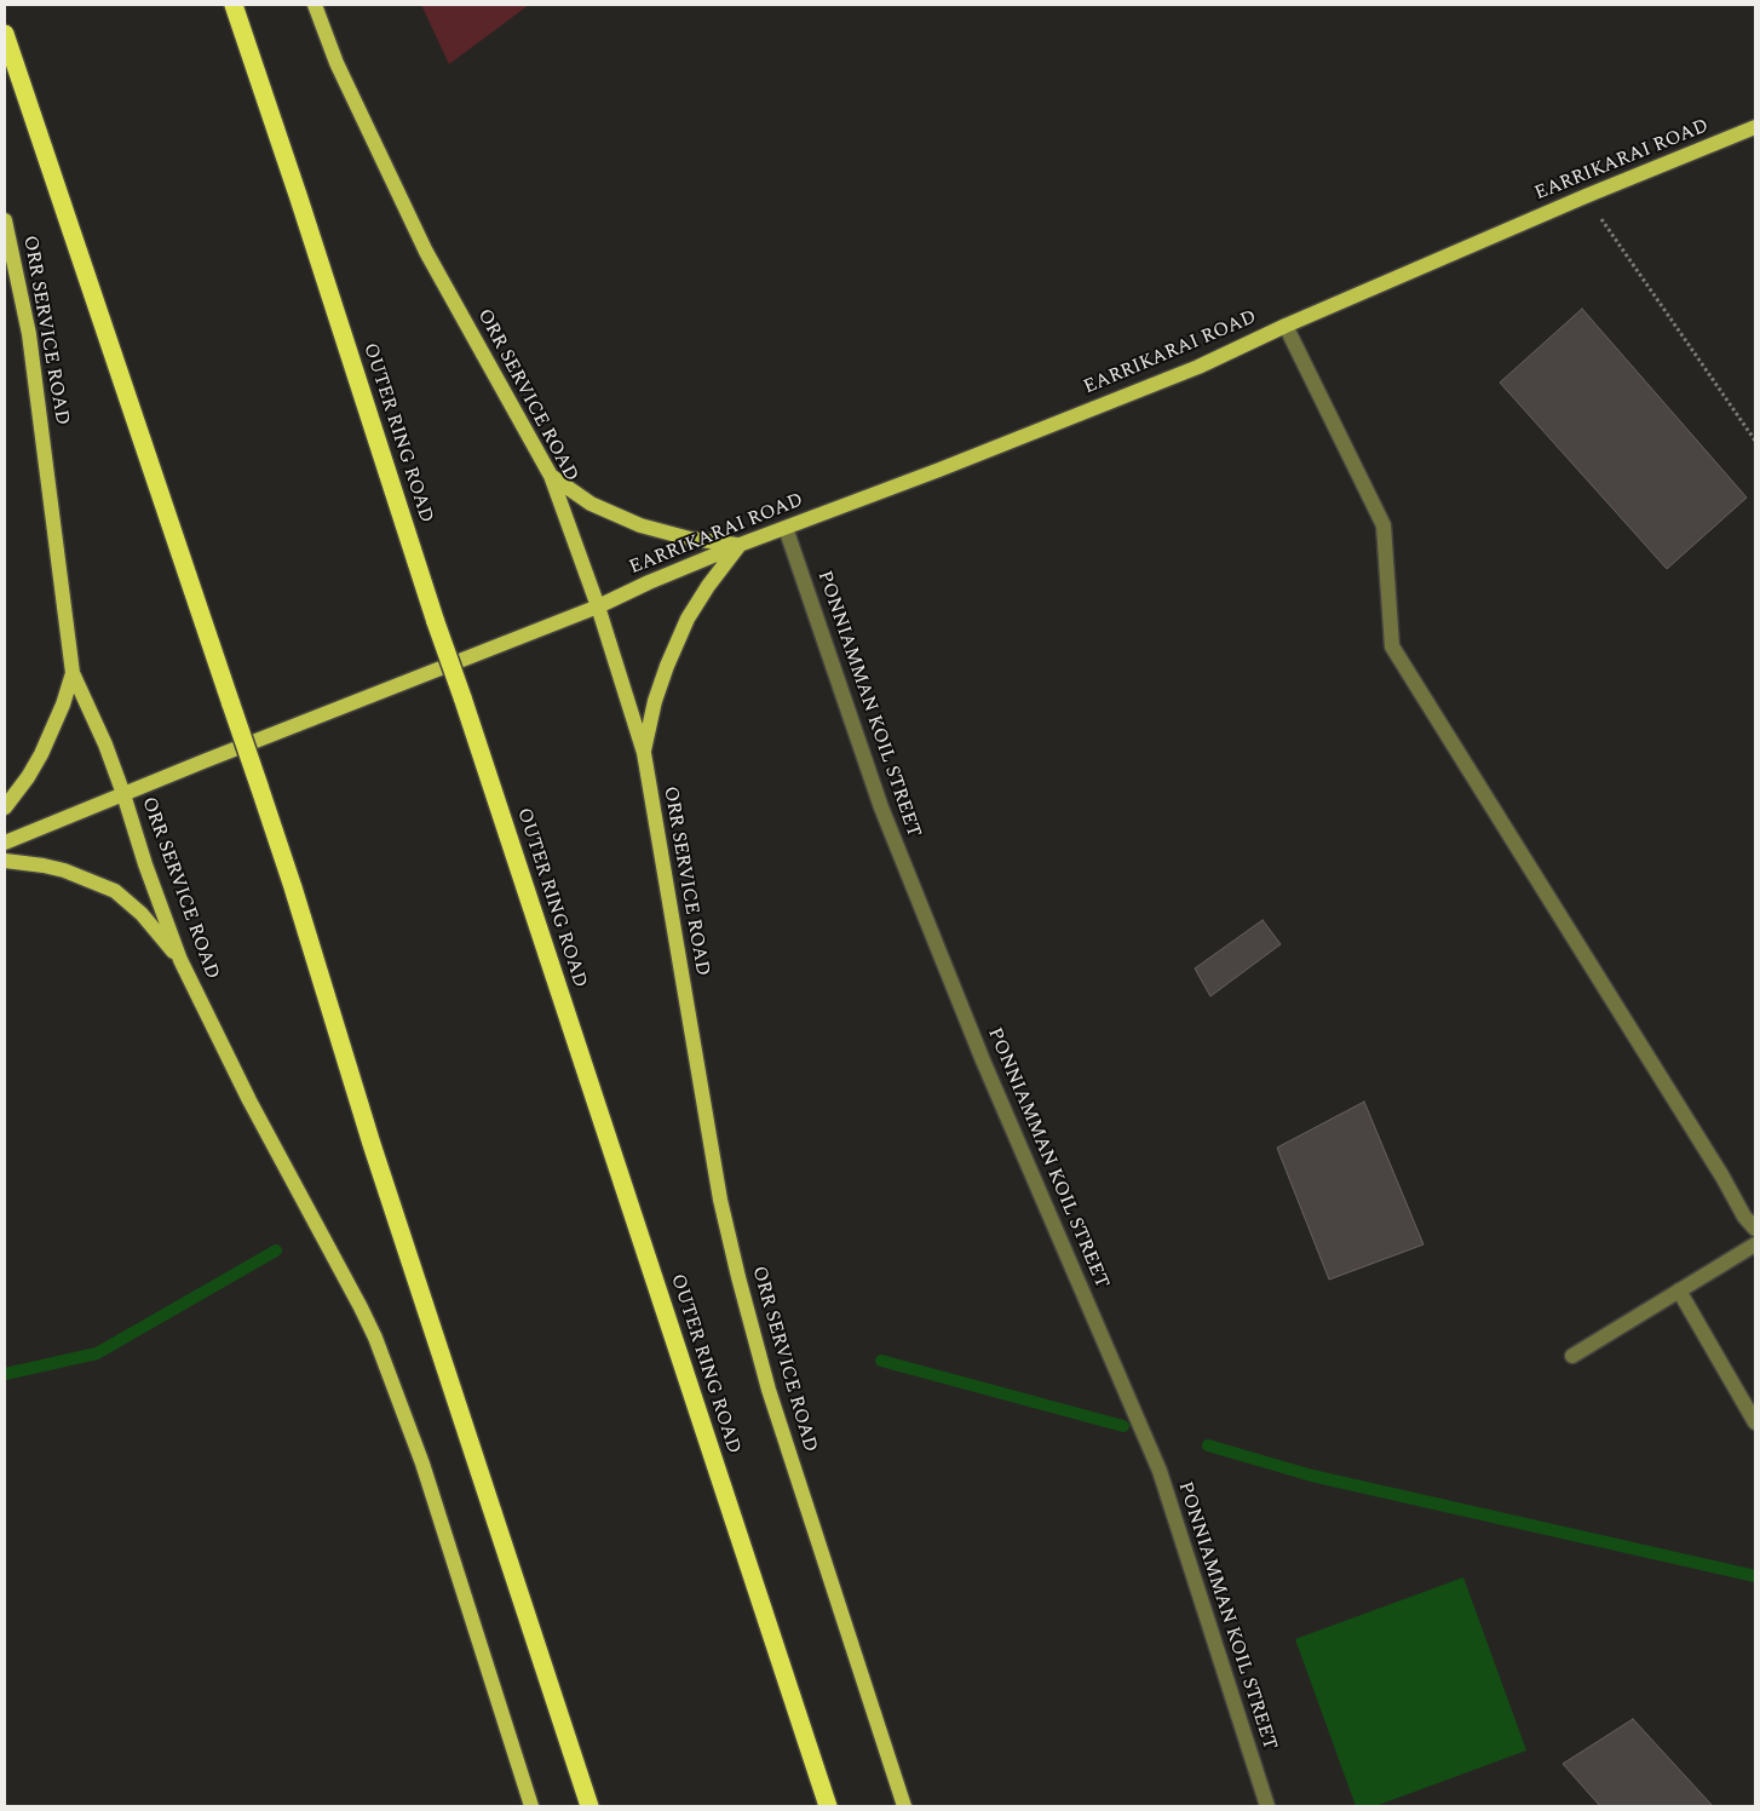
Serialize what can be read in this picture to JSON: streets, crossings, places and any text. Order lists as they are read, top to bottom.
{
  "streets": {
    "highway": ["OUTER RING ROAD"],
    "main road": ["EARRIKARAI ROAD", "ORR SERVICE ROAD"],
    "street": ["PONNIAMMAN KOIL STREET"]
  },
  "crossings": [
    ["EARRIKARAI ROAD", "ORR SERVICE ROAD"],
    ["EARRIKARAI ROAD", "PONNIAMMAN KOIL STREET"]
  ]
}
